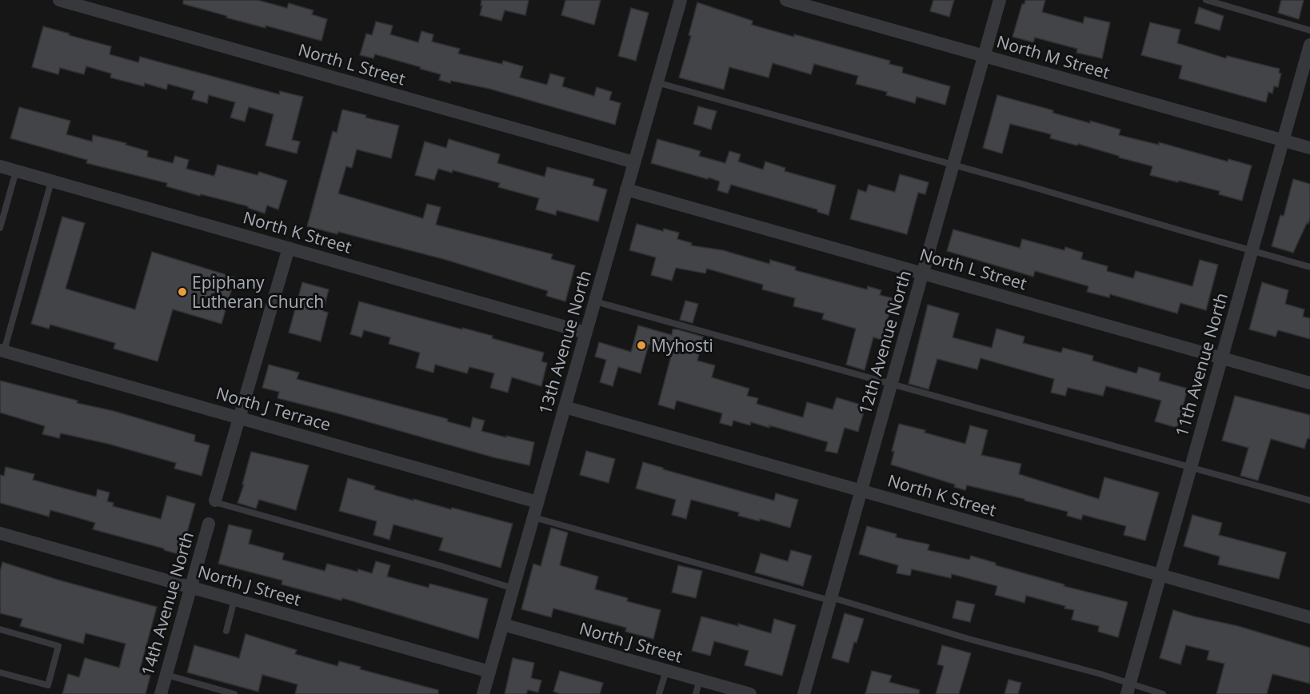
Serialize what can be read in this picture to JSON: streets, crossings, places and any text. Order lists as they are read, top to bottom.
{
  "streets": {
    "street": [
      "North M Street",
      "North L Street",
      "North K Street",
      "13th Avenue North",
      "12th Avenue North",
      "11th Avenue North",
      "North J Terrace",
      "North J Street",
      "14th Avenue North"
    ]
  },
  "crossings": [
    ["North M Street", "12th Avenue North"],
    ["North M Street", "11th Avenue North"],
    ["North L Street", "13th Avenue North"],
    ["North L Street", "12th Avenue North"],
    ["North L Street", "11th Avenue North"],
    ["North K Street", "13th Avenue North"],
    ["North K Street", "12th Avenue North"],
    ["North K Street", "11th Avenue North"],
    ["13th Avenue North", "North J Terrace"],
    ["13th Avenue North", "North J Street"],
    ["North J Street", "14th Avenue North"]
  ],
  "places": ["Epiphany Lutheran Church", "Myhosti"]
}
